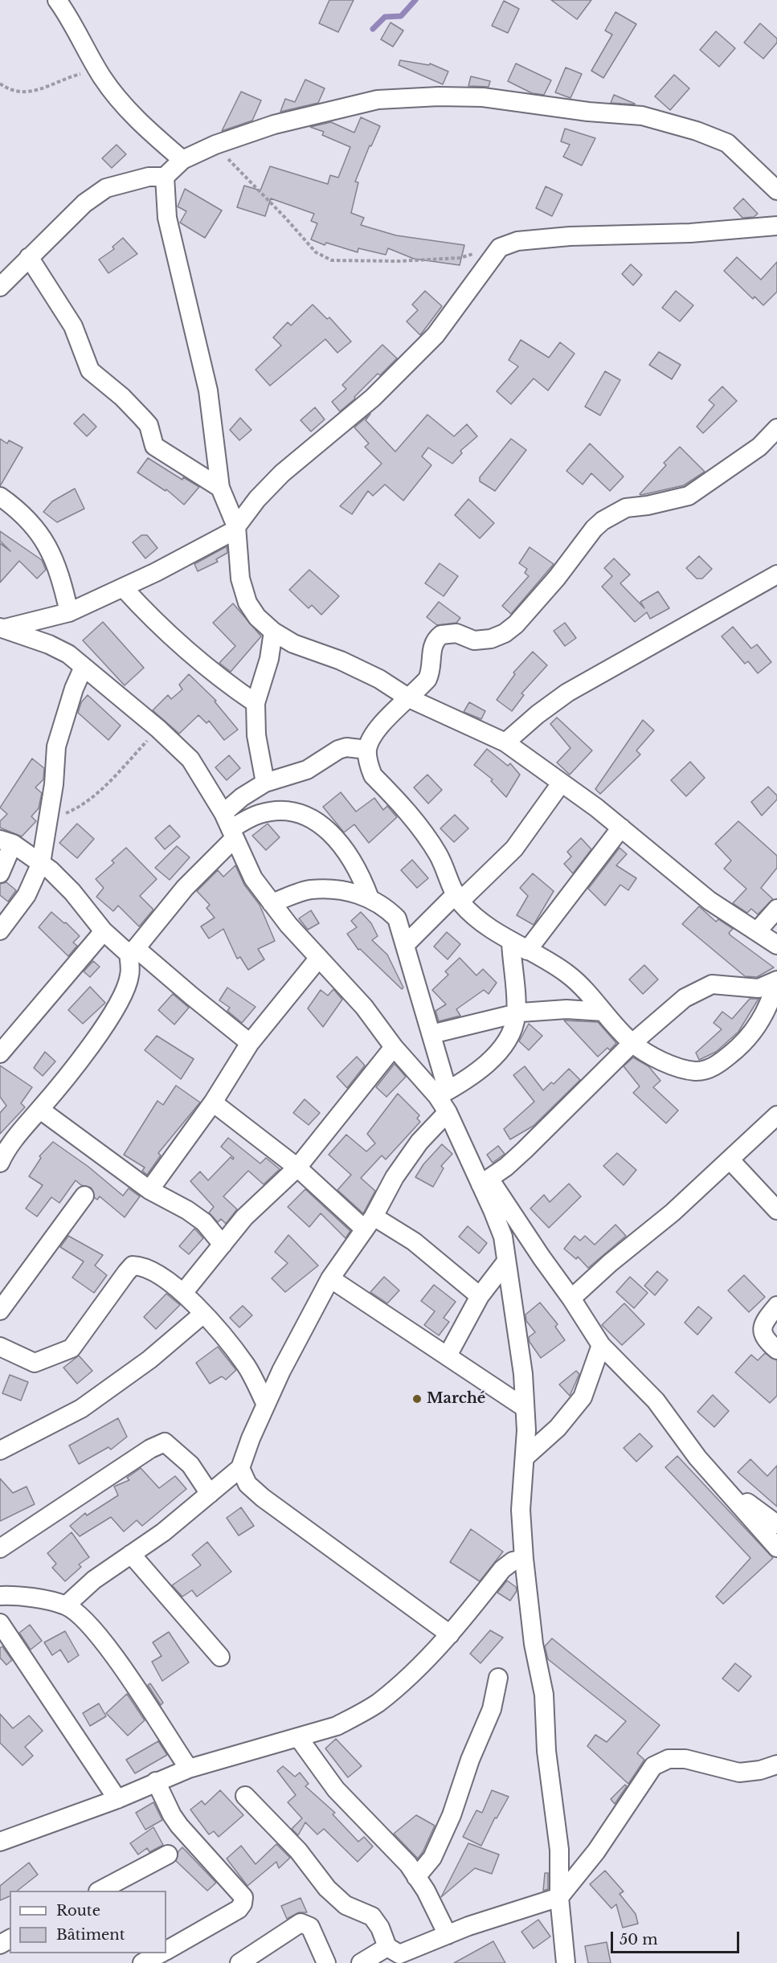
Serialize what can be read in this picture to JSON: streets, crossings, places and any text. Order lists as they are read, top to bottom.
{
  "places": ["Marché"],
  "legend": ["Route", "Bâtiment"],
  "scale_bar": "50 m"
}
